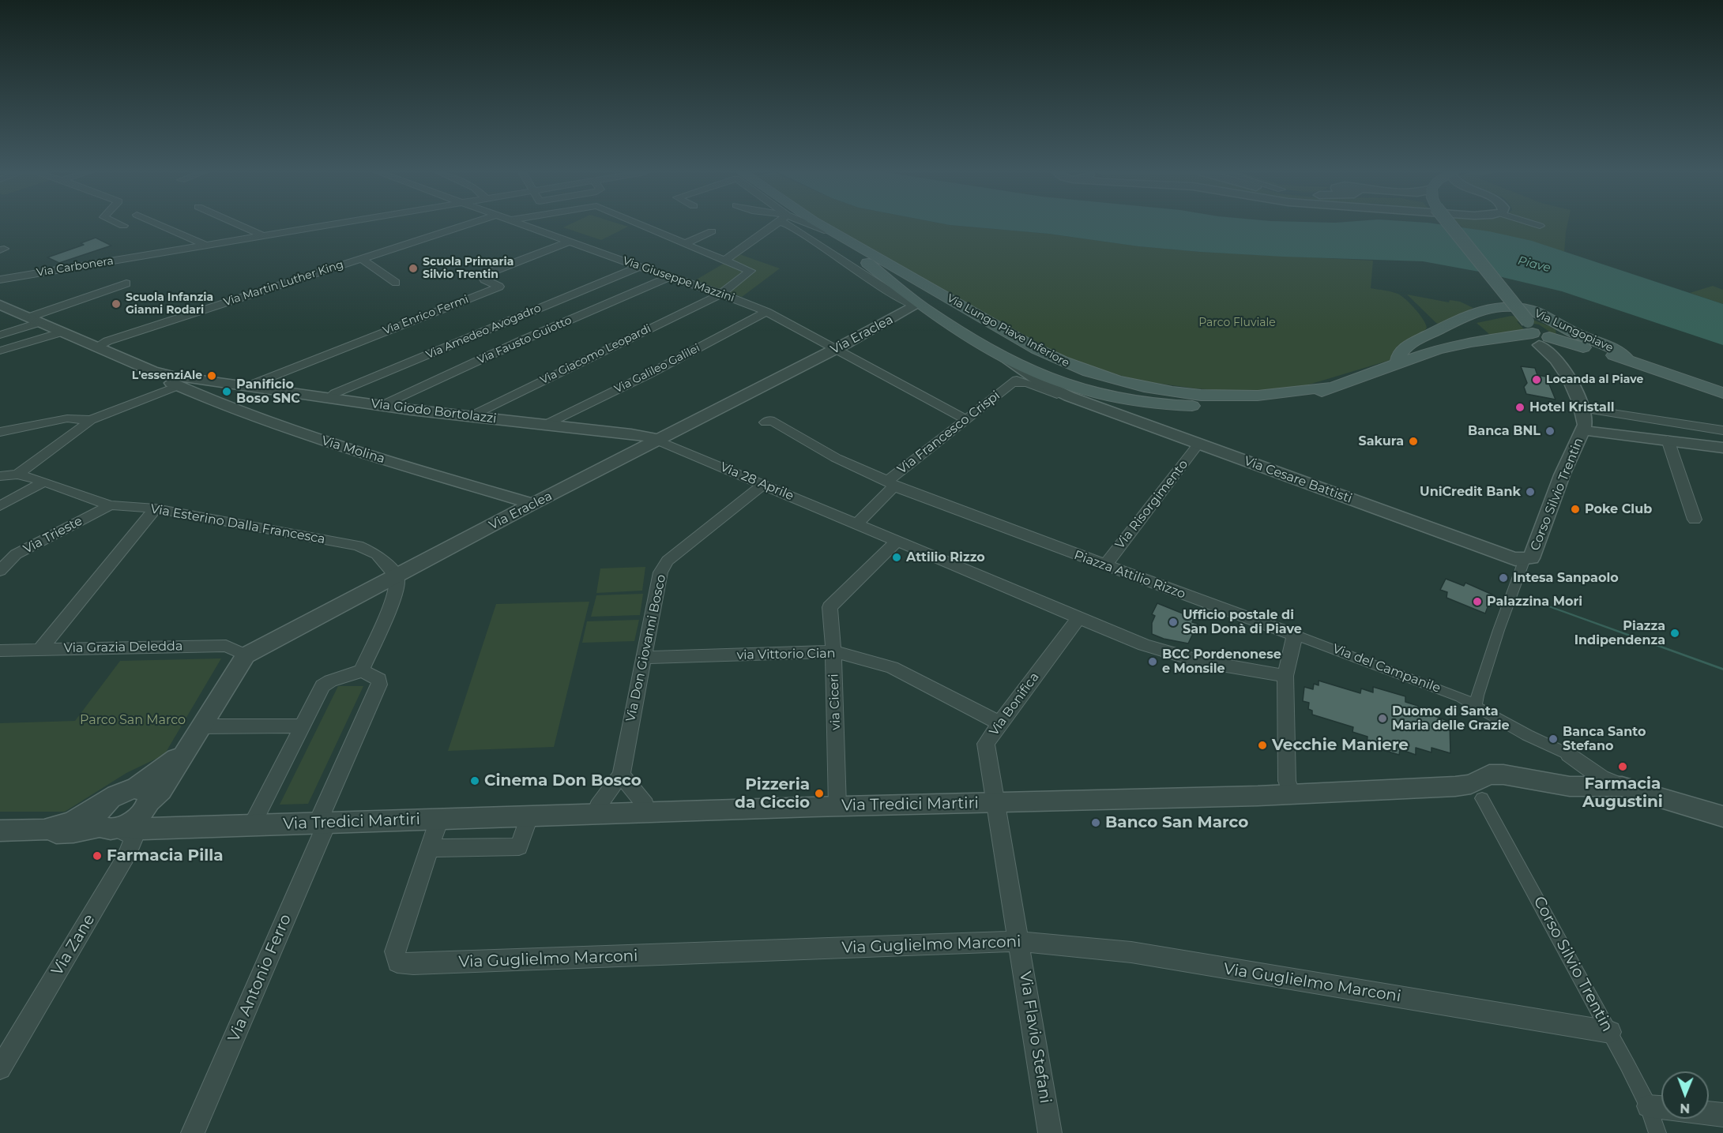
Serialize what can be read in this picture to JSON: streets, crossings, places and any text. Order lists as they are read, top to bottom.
{
  "streets": {
    "main road": [
      "Via Lungo Piave Inferiore",
      "Via Lungopiave",
      "Via Cesare Battisti",
      "Corso Silvio Trentin"
    ],
    "street": [
      "Via Carbonera",
      "Via Giuseppe Mazzini",
      "Via Martin Luther King",
      "Via Enrico Fermi",
      "Via Amedeo Avogadro",
      "Via Eraclea",
      "Via Fausto Guiotto",
      "Via Giacomo Leopardi",
      "Via Galileo Galilei",
      "Via Giodo Bortolazzi",
      "Via Francesco Crispi",
      "Via Molina",
      "Via 28 Aprile",
      "Via Risorgimento",
      "Via Esterino Dalla Francesca",
      "Via Trieste",
      "Piazza Attilio Rizzo",
      "Via Grazia Deledda",
      "Via Don Giovanni Bosco",
      "via Vittorio Cian",
      "Via del Campanile",
      "via Ciceri",
      "Via Bonifica",
      "Via Tredici Martiri",
      "Via Zane",
      "Via Guglielmo Marconi",
      "Via Antonio Ferro",
      "Via Flavio Stefani"
    ]
  },
  "crossings": [
    ["Via Giuseppe Mazzini", "Via Enrico Fermi"],
    ["Via Giuseppe Mazzini", "Via Amedeo Avogadro"],
    ["Via Giuseppe Mazzini", "Via Eraclea"],
    ["Via Giuseppe Mazzini", "Via Fausto Guiotto"],
    ["Via Giuseppe Mazzini", "Via Giacomo Leopardi"],
    ["Via Giuseppe Mazzini", "Via Galileo Galilei"],
    ["Via Giuseppe Mazzini", "Via Francesco Crispi"],
    ["Via Martin Luther King", "Via Giodo Bortolazzi"],
    ["Via Enrico Fermi", "Via Giodo Bortolazzi"],
    ["Via Lungo Piave Inferiore", "Via Lungopiave"],
    ["Via Lungo Piave Inferiore", "Via Cesare Battisti"],
    ["Via Lungo Piave Inferiore", "Corso Silvio Trentin"],
    ["Via Amedeo Avogadro", "Via Giodo Bortolazzi"],
    ["Via Eraclea", "Via Giodo Bortolazzi"],
    ["Via Eraclea", "Via Molina"],
    ["Via Eraclea", "Via Cesare Battisti"],
    ["Via Eraclea", "Via 28 Aprile"],
    ["Via Eraclea", "Via Esterino Dalla Francesca"],
    ["Via Eraclea", "Via Grazia Deledda"],
    ["Via Eraclea", "Via Tredici Martiri"],
    ["Via Eraclea", "Via Zane"],
    ["Via Fausto Guiotto", "Via Giodo Bortolazzi"],
    ["Via Giacomo Leopardi", "Via Giodo Bortolazzi"],
    ["Via Galileo Galilei", "Via Giodo Bortolazzi"],
    ["Via Giodo Bortolazzi", "Via Molina"],
    ["Via Giodo Bortolazzi", "Via 28 Aprile"],
    ["Via Francesco Crispi", "Via Cesare Battisti"],
    ["Via Francesco Crispi", "Piazza Attilio Rizzo"],
    ["Via Cesare Battisti", "Corso Silvio Trentin"],
    ["Via Cesare Battisti", "Via Risorgimento"],
    ["Via 28 Aprile", "Via Don Giovanni Bosco"],
    ["Corso Silvio Trentin", "Via del Campanile"],
    ["Corso Silvio Trentin", "Via Tredici Martiri"],
    ["Corso Silvio Trentin", "Via Guglielmo Marconi"],
    ["Via Risorgimento", "Piazza Attilio Rizzo"],
    ["Via Esterino Dalla Francesca", "Via Trieste"],
    ["Piazza Attilio Rizzo", "Via del Campanile"],
    ["Via Don Giovanni Bosco", "via Vittorio Cian"],
    ["Via Don Giovanni Bosco", "Via Tredici Martiri"],
    ["via Vittorio Cian", "via Ciceri"],
    ["via Vittorio Cian", "Via Bonifica"],
    ["via Ciceri", "Via Tredici Martiri"],
    ["Via Bonifica", "Via Tredici Martiri"],
    ["Via Bonifica", "Via Flavio Stefani"],
    ["Via Tredici Martiri", "Via Zane"],
    ["Via Tredici Martiri", "Via Guglielmo Marconi"],
    ["Via Tredici Martiri", "Via Antonio Ferro"],
    ["Via Tredici Martiri", "Via Flavio Stefani"],
    ["Via Guglielmo Marconi", "Via Flavio Stefani"]
  ],
  "water": ["Piave"],
  "parks": ["Parco Fluviale", "Parco San Marco"],
  "places": [
    "Scuola Primaria Silvio Trentin",
    "Scuola Infanzia Gianni Rodari",
    "L'essenziAle",
    "Locanda al Piave",
    "Panificio Boso SNC",
    "Hotel Kristall",
    "Banca BNL",
    "Sakura",
    "UniCredit Bank",
    "Poke Club",
    "Attilio Rizzo",
    "Intesa Sanpaolo",
    "Palazzina Mori",
    "Ufficio postale di San Donà di Piave",
    "Piazza Indipendenza",
    "BCC Pordenonese e Monsile",
    "Duomo di Santa Maria delle Grazie",
    "Banca Santo Stefano",
    "Vecchie Maniere",
    "Farmacia Augustini",
    "Cinema Don Bosco",
    "Pizzeria da Ciccio",
    "Banco San Marco",
    "Farmacia Pilla"
  ],
  "north": "bottom"
}
